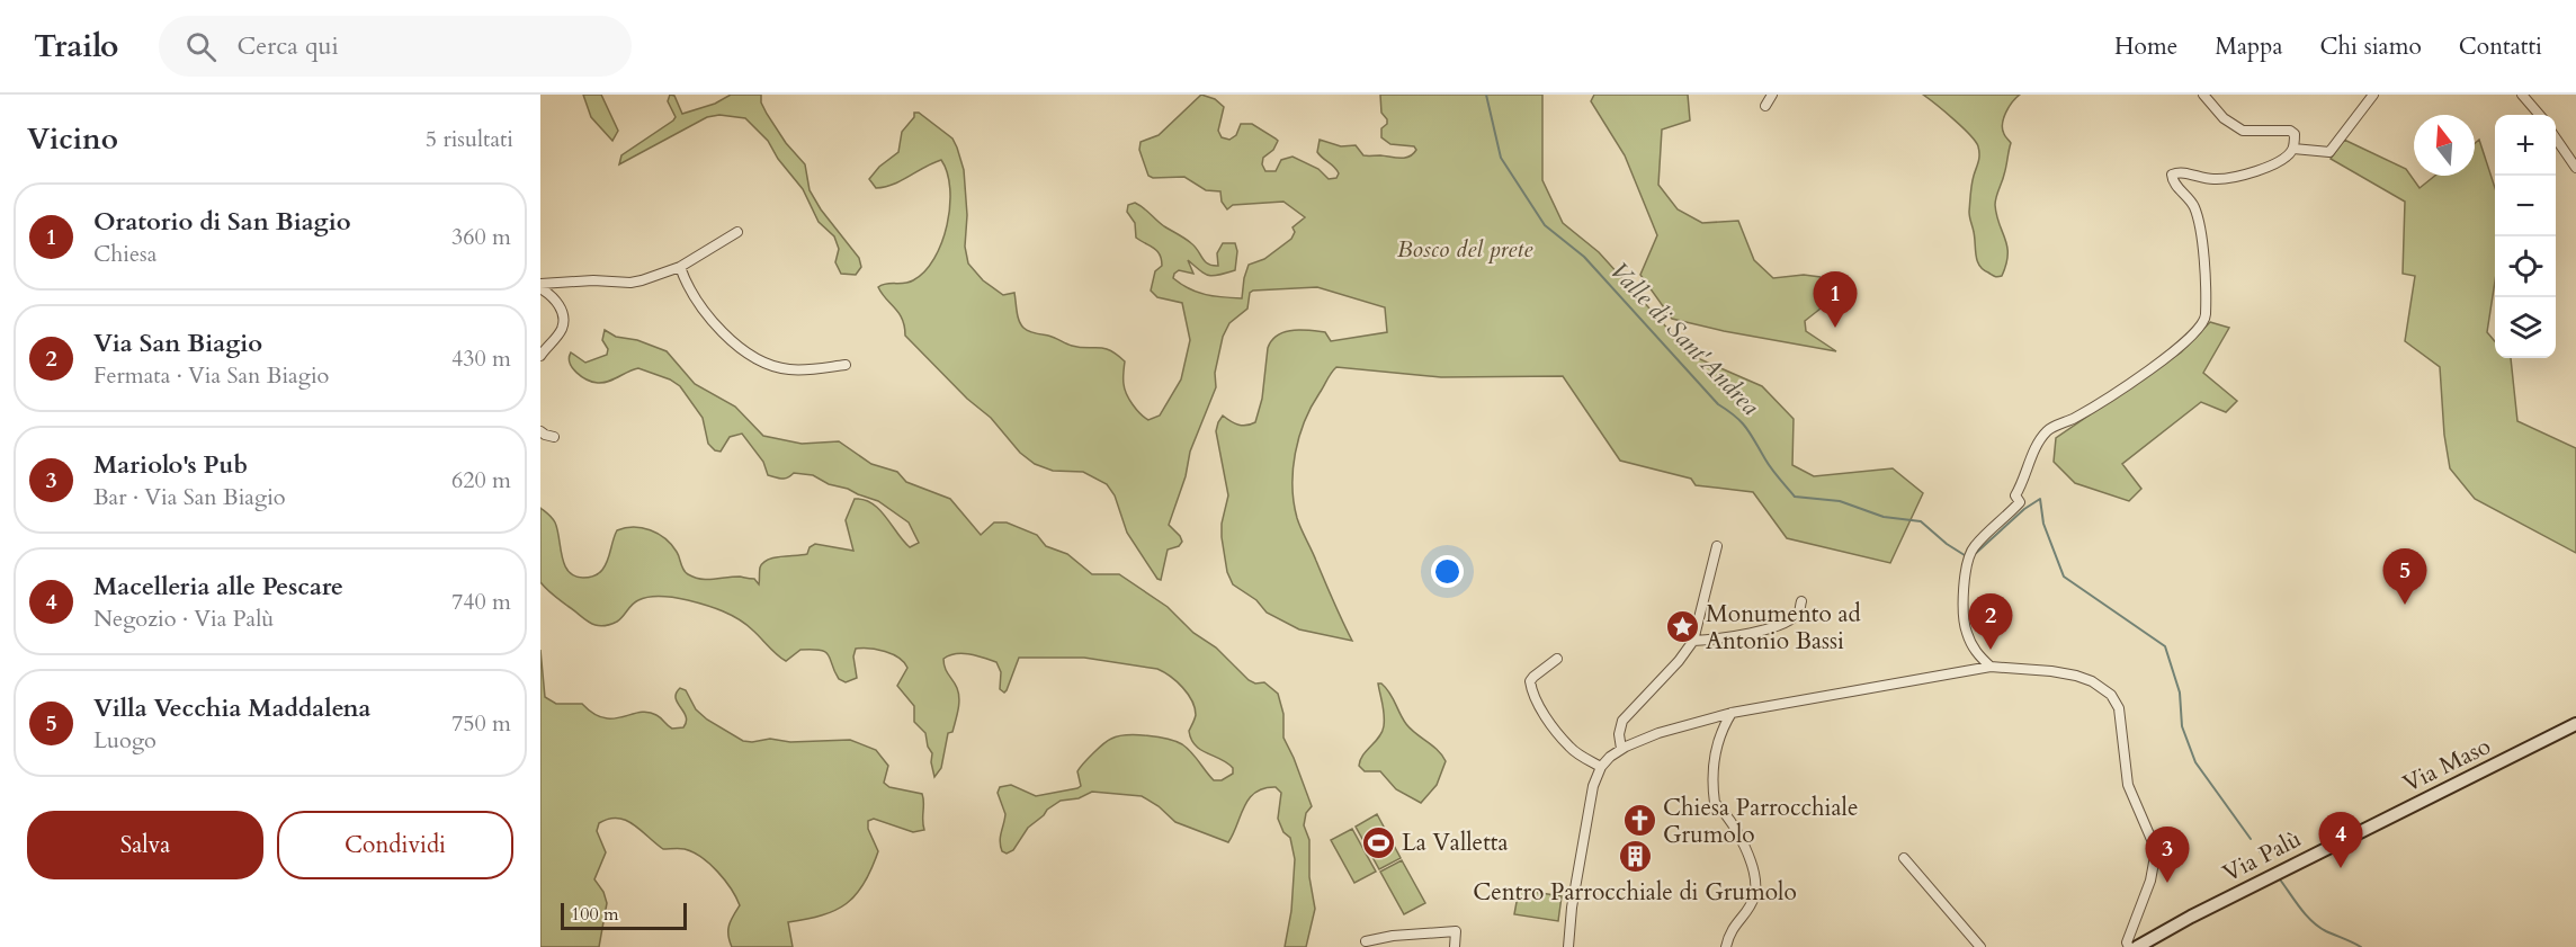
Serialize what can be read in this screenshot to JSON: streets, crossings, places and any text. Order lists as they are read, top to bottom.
{
  "streets": {
    "main road": ["Via Maso", "Via Palù"]
  },
  "crossings": [
    ["Via Maso", "Via Palù"]
  ],
  "water": ["Valle di Sant'Andrea"],
  "parks": ["Bosco del prete"],
  "places": {
    "place": ["Monumento ad Antonio Bassi"],
    "church": ["Chiesa Parrocchiale Grumolo"],
    "sports": ["La Valletta"],
    "building": ["Centro Parrocchiale di Grumolo"]
  },
  "scale_bar": "100 m",
  "north": "top",
  "page": {
    "header": "Trailo",
    "search": "Cerca qui",
    "nav": [
      "Home",
      "Mappa",
      "Chi siamo",
      "Contatti"
    ],
    "heading": ["Vicino", "5 risultati"],
    "map_buttons": ["+", "−"],
    "list": [
      {
        "mark": "1",
        "name": "Oratorio di San Biagio",
        "note": "Chiesa",
        "value": "360 m"
      },
      {
        "mark": "2",
        "name": "Via San Biagio",
        "note": "Fermata · Via San Biagio",
        "value": "430 m"
      },
      {
        "mark": "3",
        "name": "Mariolo's Pub",
        "note": "Bar · Via San Biagio",
        "value": "620 m"
      },
      {
        "mark": "4",
        "name": "Macelleria alle Pescare",
        "note": "Negozio · Via Palù",
        "value": "740 m"
      },
      {
        "mark": "5",
        "name": "Villa Vecchia Maddalena",
        "note": "Luogo",
        "value": "750 m"
      }
    ],
    "pins": [
      "1",
      "5",
      "2",
      "4",
      "3"
    ],
    "buttons": ["Salva", "Condividi"],
    "scale": "100 m"
  }
}
